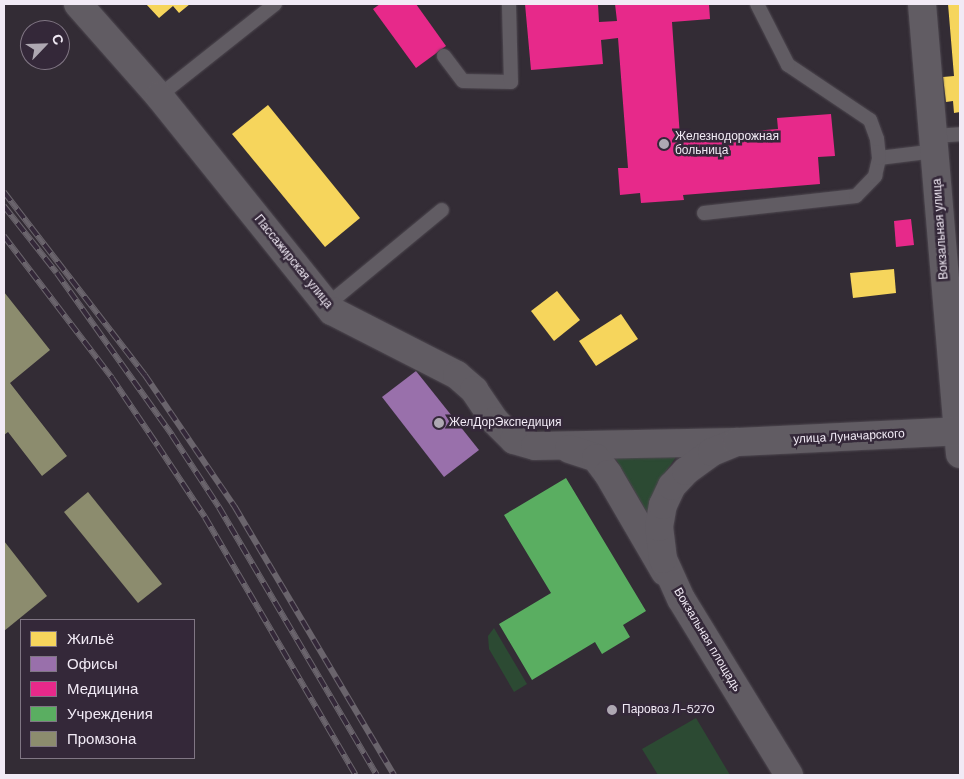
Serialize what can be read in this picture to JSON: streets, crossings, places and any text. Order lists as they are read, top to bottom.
{
  "streets": {
    "street": [
      "Вокзальная улица",
      "Пассажирская улица",
      "улица Луначарского",
      "Вокзальная площадь"
    ]
  },
  "crossings": [
    ["Вокзальная улица", "улица Луначарского"],
    ["Пассажирская улица", "улица Луначарского"],
    ["Пассажирская улица", "Вокзальная площадь"],
    ["улица Луначарского", "Вокзальная площадь"]
  ],
  "places": ["Железнодорожная больница", "ЖелДорЭкспедиция", "Паровоз Л-5270"],
  "legend": [
    "Жильё",
    "Офисы",
    "Медицина",
    "Учреждения",
    "Промзона"
  ],
  "north": "top right"
}
